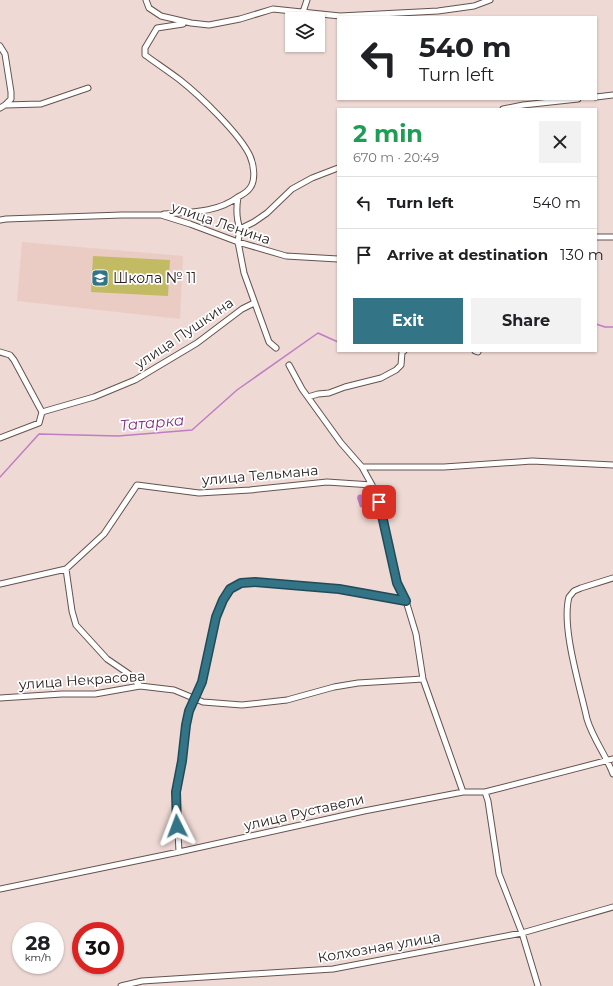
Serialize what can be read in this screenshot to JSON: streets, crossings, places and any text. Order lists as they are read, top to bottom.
{
  "streets": {
    "street": [
      "улица Ленина",
      "улица Пушкина",
      "улица Тельмана",
      "улица Некрасова",
      "улица Руставели",
      "Колхозная улица"
    ]
  },
  "water": ["Татарка"],
  "places": {
    "school or university": ["Школа № 11"]
  },
  "page": {
    "turn": ["540 m", "Turn left"],
    "heading": ["2 min", "670 m · 20:49"],
    "list": [
      {
        "name": "Turn left",
        "value": "540 m"
      },
      {
        "name": "Arrive at destination",
        "value": "130 m"
      }
    ],
    "buttons": ["Exit", "Share"],
    "speed": "28 km/h",
    "limit": "30"
  }
}
